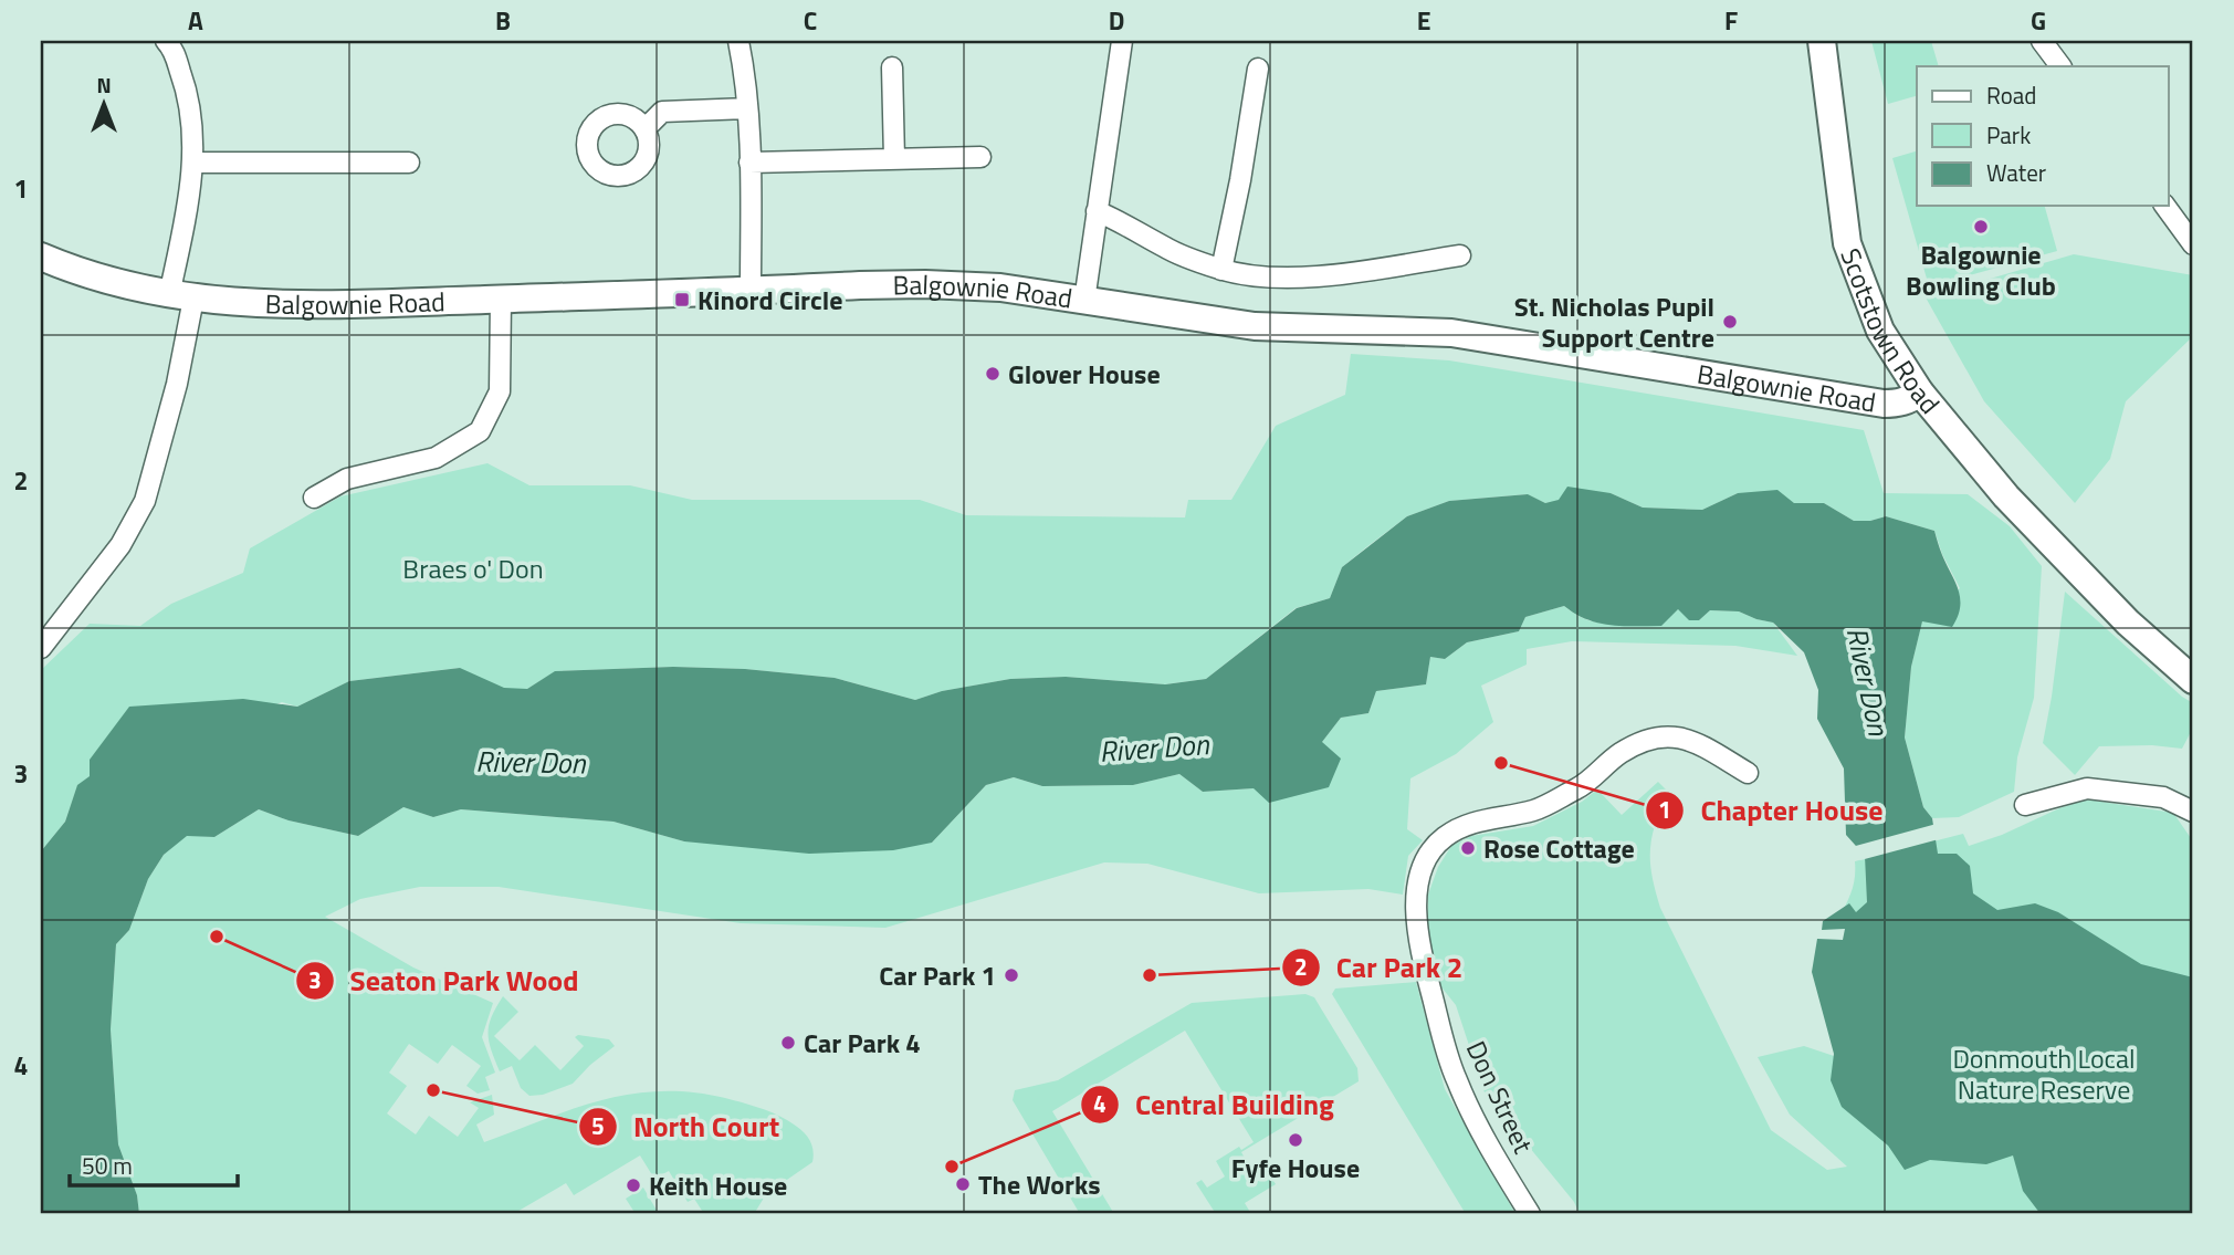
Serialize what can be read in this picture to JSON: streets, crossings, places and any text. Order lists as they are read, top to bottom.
{
  "streets": {
    "street": ["Balgownie Road", "Scotstown Road", "Don Street"]
  },
  "crossings": [
    ["Balgownie Road", "Scotstown Road"]
  ],
  "water": ["River Don"],
  "parks": ["Braes o' Don", "Donmouth Local Nature Reserve"],
  "places": {
    "other": [
      "Balgownie Bowling Club",
      "St. Nicholas Pupil Support Centre",
      "Glover House",
      "Chapter House",
      "Rose Cottage",
      "Seaton Park Wood",
      "Car Park 1",
      "Car Park 2",
      "Car Park 4",
      "North Court",
      "Fyfe House",
      "Central Building",
      "The Works",
      "Keith House"
    ],
    "transit": ["Kinord Circle"]
  },
  "legend": ["Road", "Park", "Water"],
  "scale_bar": "50 m",
  "north": "top",
  "grid": {
    "columns": [
      "A",
      "B",
      "C",
      "D",
      "E",
      "F",
      "G"
    ],
    "rows": [
      "1",
      "2",
      "3",
      "4"
    ]
  }
}
